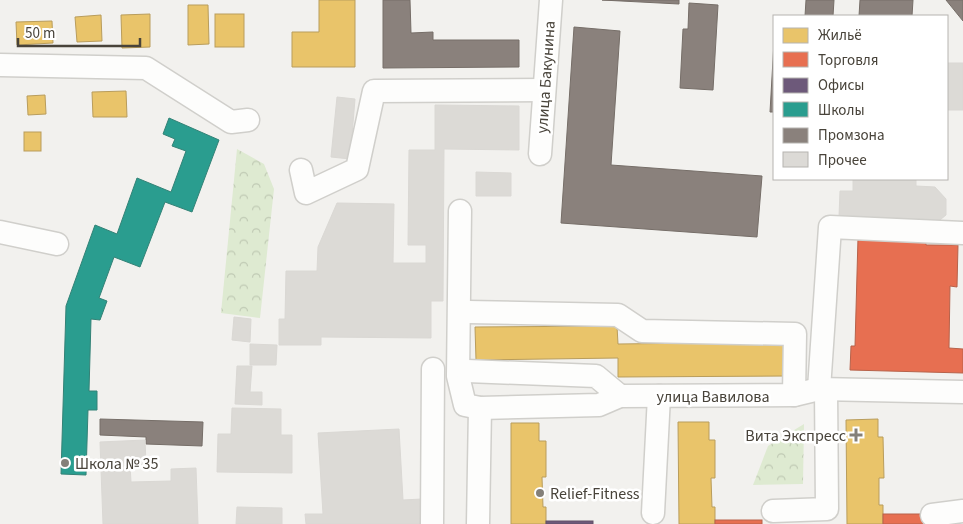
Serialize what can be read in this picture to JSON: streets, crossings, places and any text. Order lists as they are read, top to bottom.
{
  "streets": {
    "street": ["улица Бакунина", "улица Вавилова"]
  },
  "places": {
    "health": ["Вита Экспресс"],
    "other": ["Школа № 35", "Relief-Fitness"]
  },
  "legend": [
    "Жильё",
    "Торговля",
    "Офисы",
    "Школы",
    "Промзона",
    "Прочее"
  ],
  "scale_bar": "50 m"
}
